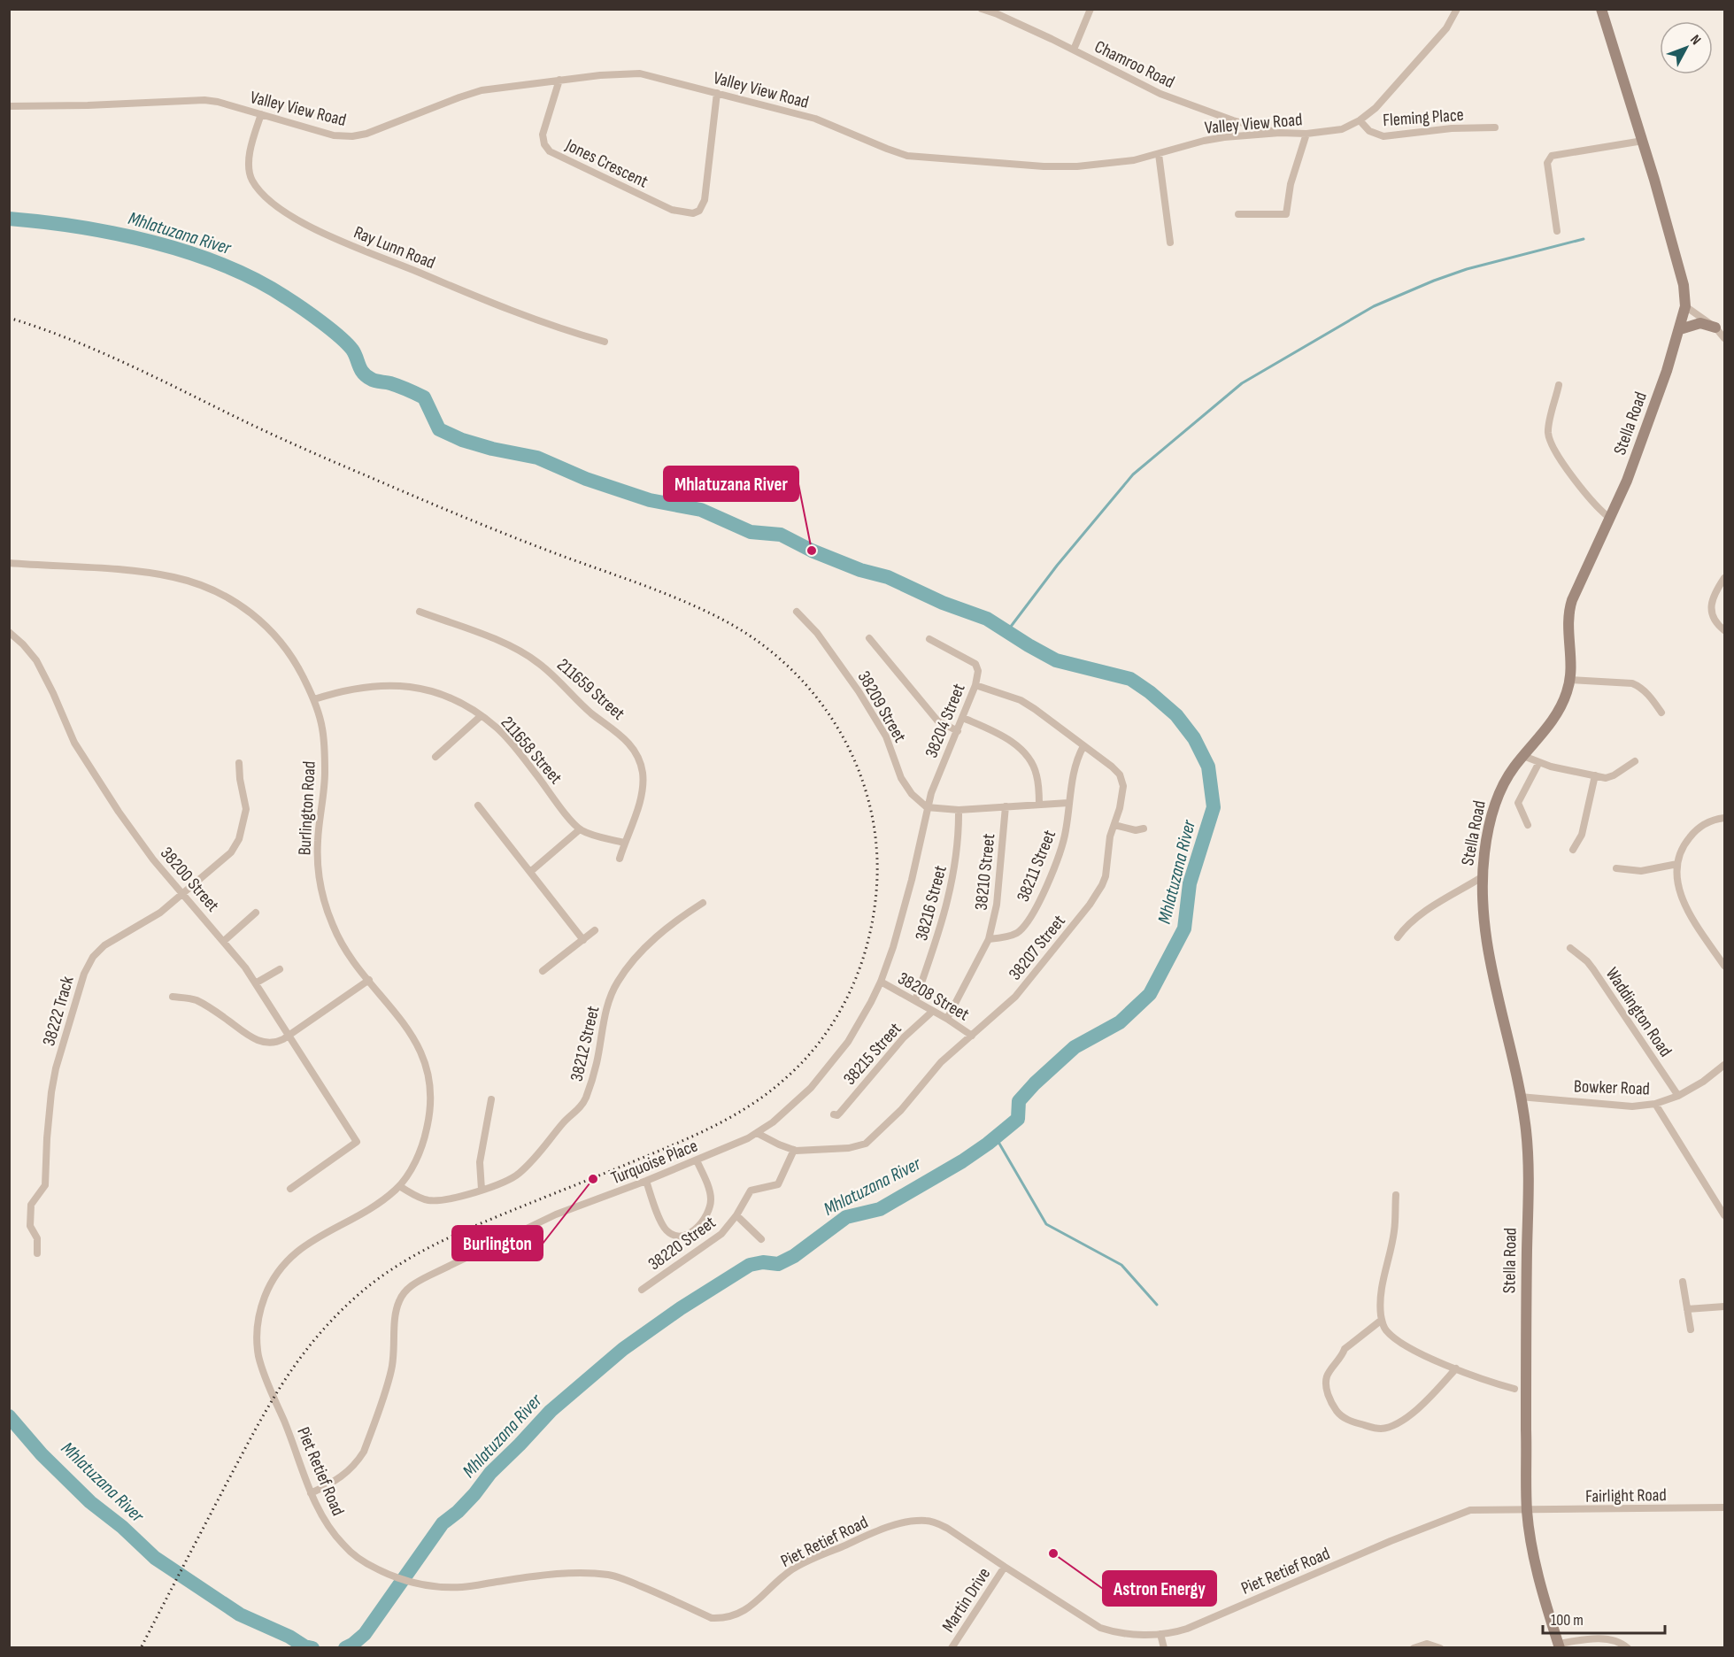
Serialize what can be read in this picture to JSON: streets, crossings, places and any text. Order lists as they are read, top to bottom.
{
  "streets": {
    "main road": ["Stella Road"],
    "street": [
      "Chamroo Road",
      "Valley View Road",
      "Fleming Place",
      "Jones Crescent",
      "Ray Lunn Road",
      "211659 Street",
      "38209 Street",
      "38204 Street",
      "211658 Street",
      "Burlington Road",
      "38211 Street",
      "38210 Street",
      "38200 Street",
      "38216 Street",
      "38207 Street",
      "38208 Street",
      "38222 Track",
      "Waddington Road",
      "38212 Street",
      "38215 Street",
      "Bowker Road",
      "Turquoise Place",
      "38220 Street",
      "Piet Retief Road",
      "Fairlight Road",
      "Martin Drive"
    ]
  },
  "crossings": [
    ["Chamroo Road", "Valley View Road"],
    ["Valley View Road", "Fleming Place"],
    ["Valley View Road", "Jones Crescent"],
    ["Valley View Road", "Ray Lunn Road"],
    ["Stella Road", "Bowker Road"],
    ["Stella Road", "Piet Retief Road"],
    ["Stella Road", "Fairlight Road"],
    ["38209 Street", "38204 Street"],
    ["38209 Street", "Turquoise Place"],
    ["38204 Street", "38207 Street"],
    ["38204 Street", "Turquoise Place"],
    ["211658 Street", "Burlington Road"],
    ["Burlington Road", "38212 Street"],
    ["Burlington Road", "Piet Retief Road"],
    ["38211 Street", "38210 Street"],
    ["38211 Street", "38207 Street"],
    ["38210 Street", "38208 Street"],
    ["38200 Street", "38222 Track"],
    ["38216 Street", "38208 Street"],
    ["38207 Street", "38208 Street"],
    ["38207 Street", "Turquoise Place"],
    ["38207 Street", "38220 Street"],
    ["38208 Street", "38215 Street"],
    ["38208 Street", "Turquoise Place"],
    ["Waddington Road", "Bowker Road"],
    ["Turquoise Place", "Piet Retief Road"],
    ["Piet Retief Road", "Fairlight Road"],
    ["Piet Retief Road", "Martin Drive"]
  ],
  "water": ["Mhlatuzana River"],
  "places": ["Mhlatuzana River", "Burlington", "Astron Energy"],
  "scale_bar": "100 m",
  "north": "top right"
}
